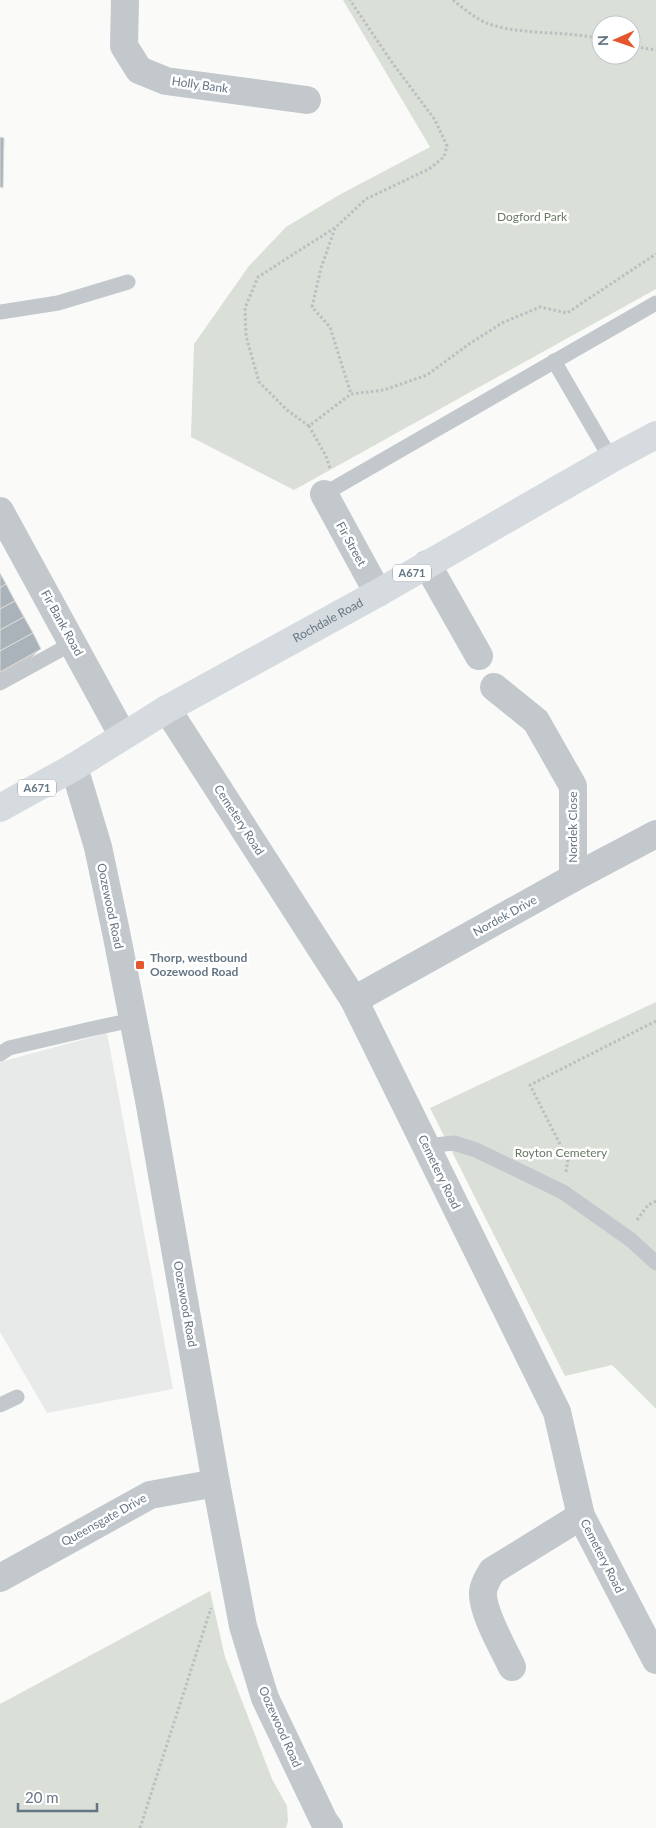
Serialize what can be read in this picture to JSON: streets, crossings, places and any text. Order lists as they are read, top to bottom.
{
  "streets": {
    "main road": ["A671", "Rochdale Road"],
    "street": [
      "Holly Bank",
      "Fir Street",
      "Fir Bank Road",
      "Cemetery Road",
      "Nordek Close",
      "Oozewood Road",
      "Nordek Drive",
      "Queensgate Drive"
    ]
  },
  "crossings": [
    ["Fir Street", "Rochdale Road"],
    ["Rochdale Road", "Fir Bank Road"],
    ["Rochdale Road", "Cemetery Road"],
    ["Rochdale Road", "Oozewood Road"],
    ["Cemetery Road", "Nordek Drive"],
    ["Nordek Close", "Nordek Drive"],
    ["Oozewood Road", "Queensgate Drive"]
  ],
  "parks": ["Dogford Park", "Royton Cemetery"],
  "places": {
    "transit": ["Thorp, westbound Oozewood Road"]
  },
  "scale_bar": "20 m",
  "north": "left"
}
